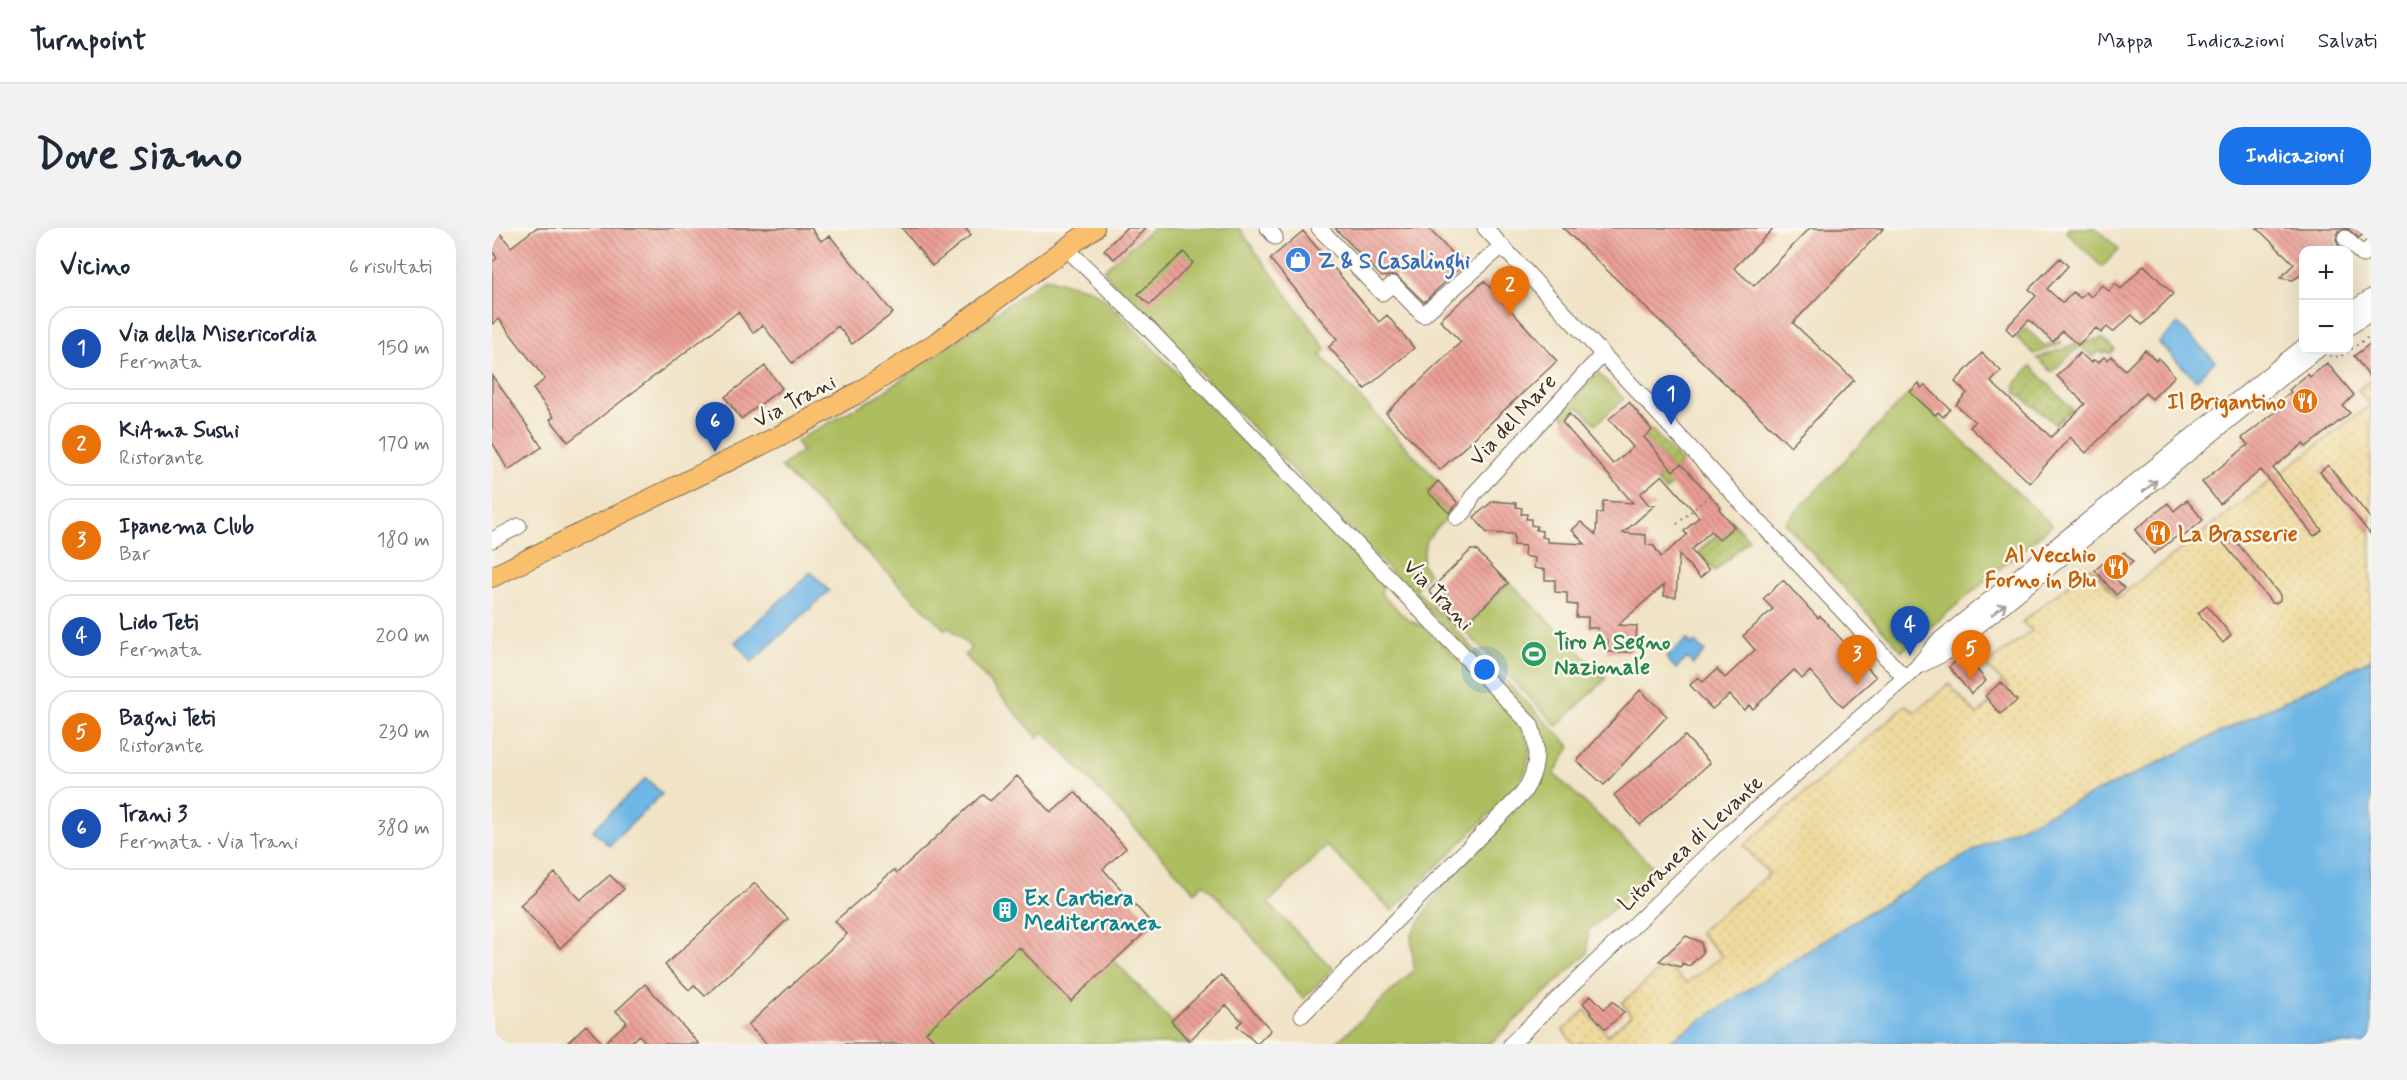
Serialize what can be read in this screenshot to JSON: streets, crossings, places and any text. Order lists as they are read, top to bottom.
{
  "streets": {
    "main road": ["Via Trani"],
    "street": ["Via del Mare", "Litoranea di Levante"]
  },
  "places": {
    "shop": ["Z & S Casalinghi"],
    "restaurant": ["Il Brigantino", "La Brasserie", "Al Vecchio Forno in Blu"],
    "sports": ["Tiro A Segno Nazionale"],
    "building": ["Ex Cartiera Mediterranea"]
  },
  "page": {
    "header": "Turnpoint",
    "nav": ["Mappa", "Indicazioni", "Salvati"],
    "buttons": "Indicazioni",
    "title": "Dove siamo",
    "heading": ["Vicino", "6 risultati"],
    "map_buttons": ["+", "−"],
    "pins": [
      "2",
      "1",
      "6",
      "4",
      "5",
      "3"
    ],
    "list": [
      {
        "mark": "1",
        "name": "Via della Misericordia",
        "note": "Fermata",
        "value": "150 m"
      },
      {
        "mark": "2",
        "name": "KiAma Sushi",
        "note": "Ristorante",
        "value": "170 m"
      },
      {
        "mark": "3",
        "name": "Ipanema Club",
        "note": "Bar",
        "value": "180 m"
      },
      {
        "mark": "4",
        "name": "Lido Teti",
        "note": "Fermata",
        "value": "200 m"
      },
      {
        "mark": "5",
        "name": "Bagni Teti",
        "note": "Ristorante",
        "value": "230 m"
      },
      {
        "mark": "6",
        "name": "Trani 3",
        "note": "Fermata · Via Trani",
        "value": "380 m"
      }
    ]
  }
}
